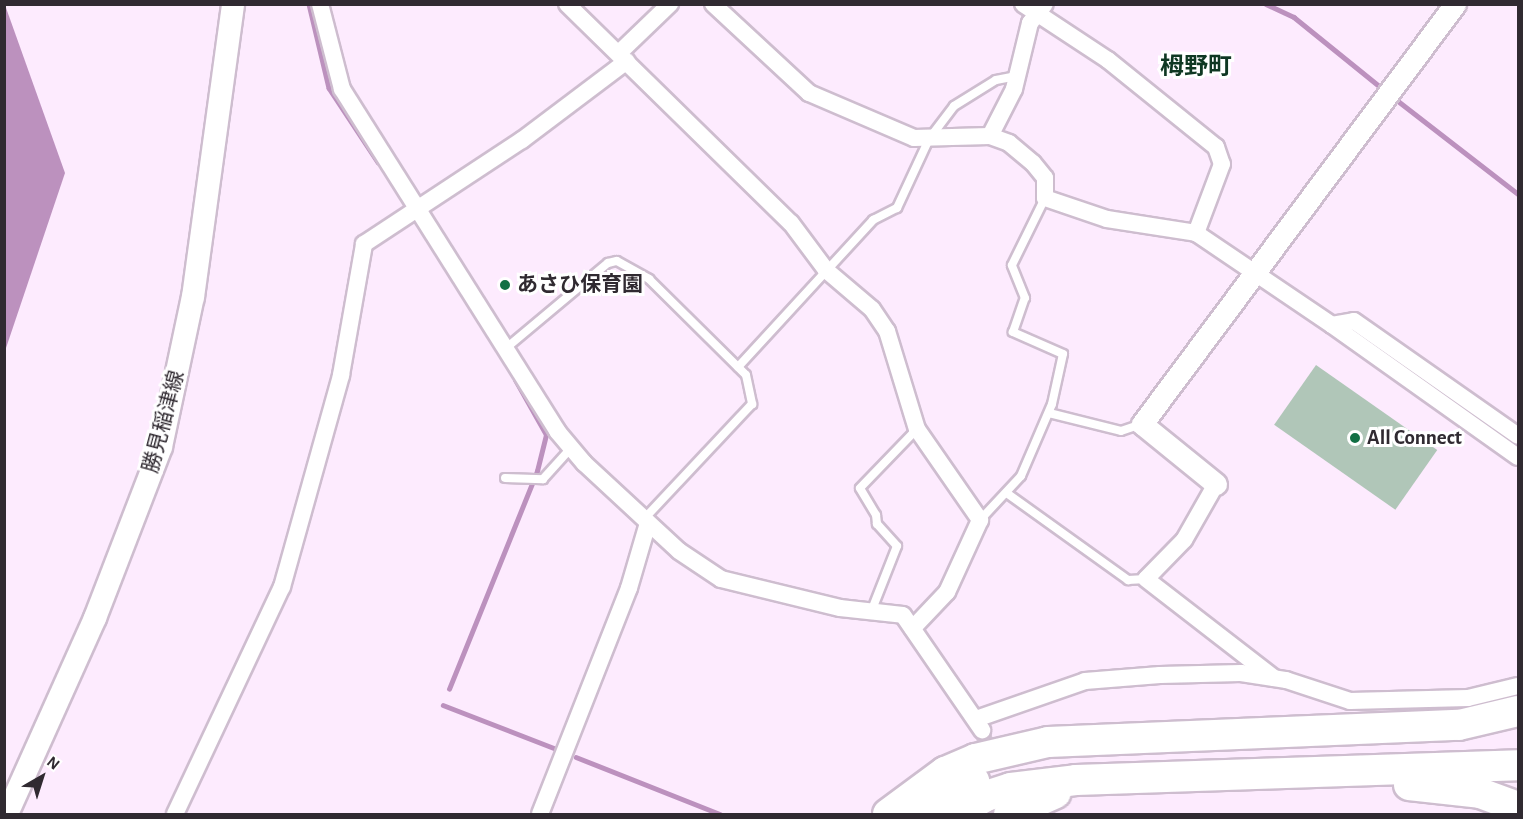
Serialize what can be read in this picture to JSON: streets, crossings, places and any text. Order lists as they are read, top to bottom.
{
  "streets": {
    "main road": ["勝見稲津線"]
  },
  "districts": ["栂野町"],
  "places": ["あさひ保育園", "All Connect"],
  "north": "top right"
}
